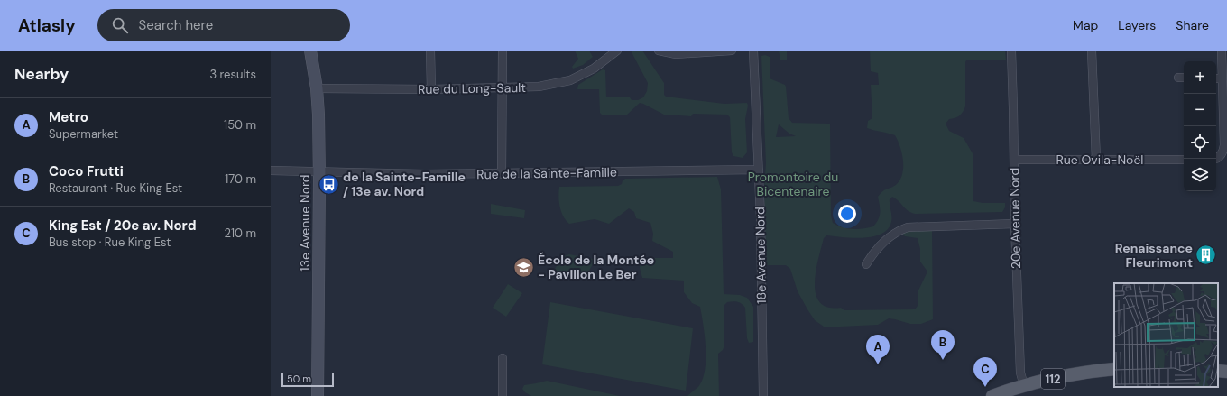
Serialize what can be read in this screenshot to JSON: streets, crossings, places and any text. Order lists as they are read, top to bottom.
{
  "streets": {
    "main road": ["13e Avenue Nord", "112"],
    "street": [
      "Rue du Long-Sault",
      "Rue Ovila-Noël",
      "Rue de la Sainte-Famille",
      "20e Avenue Nord",
      "18e Avenue Nord"
    ]
  },
  "crossings": [
    ["Rue du Long-Sault", "13e Avenue Nord"],
    ["Rue Ovila-Noël", "20e Avenue Nord"],
    ["Rue de la Sainte-Famille", "13e Avenue Nord"],
    ["Rue de la Sainte-Famille", "18e Avenue Nord"],
    ["20e Avenue Nord", "112"]
  ],
  "parks": ["Promontoire du Bicentenaire"],
  "places": {
    "bus stop": ["de la Sainte-Famille / 13e av. Nord"],
    "building": ["Renaissance Fleurimont"],
    "school or university": ["École de la Montée - Pavillon Le Ber"]
  },
  "scale_bar": "50 m",
  "page": {
    "header": "Atlasly",
    "search": "Search here",
    "nav": ["Map", "Layers", "Share"],
    "heading": ["Nearby", "3 results"],
    "map_buttons": ["+", "−"],
    "list": [
      {
        "mark": "A",
        "name": "Metro",
        "note": "Supermarket",
        "value": "150 m"
      },
      {
        "mark": "B",
        "name": "Coco Frutti",
        "note": "Restaurant · Rue King Est",
        "value": "170 m"
      },
      {
        "mark": "C",
        "name": "King Est / 20e av. Nord",
        "note": "Bus stop · Rue King Est",
        "value": "210 m"
      }
    ],
    "pins": ["B", "A", "C"],
    "scale": "50 m"
  }
}
